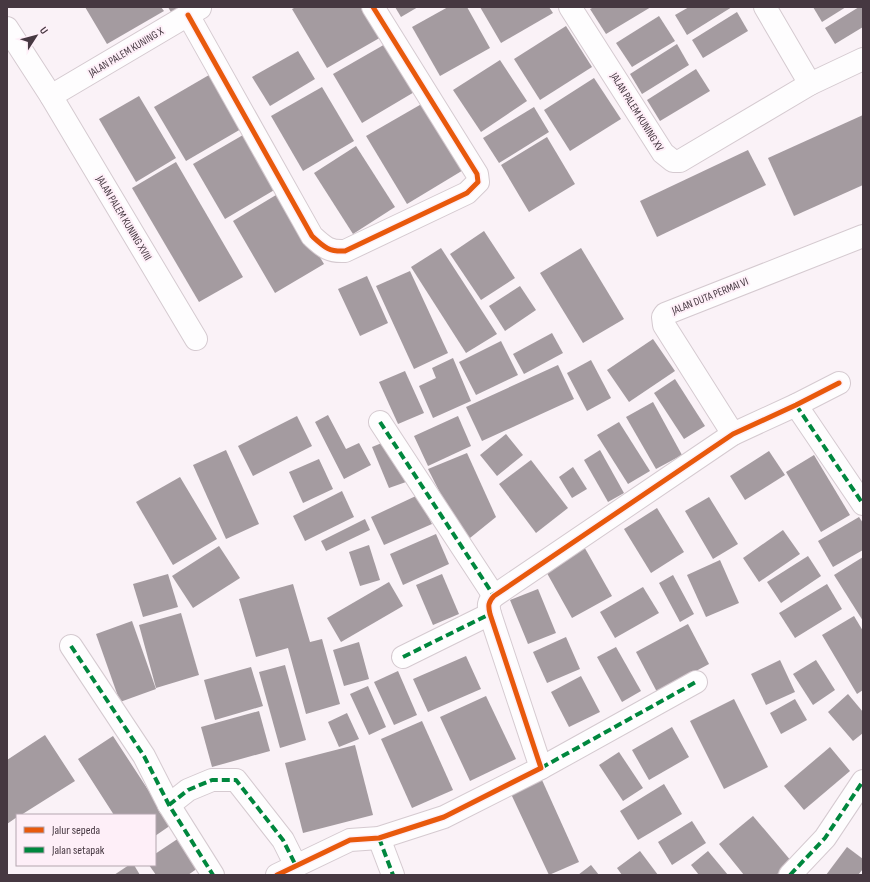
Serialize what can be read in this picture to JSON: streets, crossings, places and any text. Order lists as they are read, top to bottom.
{
  "streets": {
    "street": [
      "JALAN PALEM KUNING X",
      "JALAN PALEM KUNING XV",
      "JALAN PALEM KUNING XVIII",
      "JALAN DUTA PERMAI VI"
    ]
  },
  "crossings": [
    ["JALAN PALEM KUNING X", "JALAN PALEM KUNING XVIII"]
  ],
  "legend": ["Jalur sepeda", "Jalan setapak"],
  "north": "top right"
}
